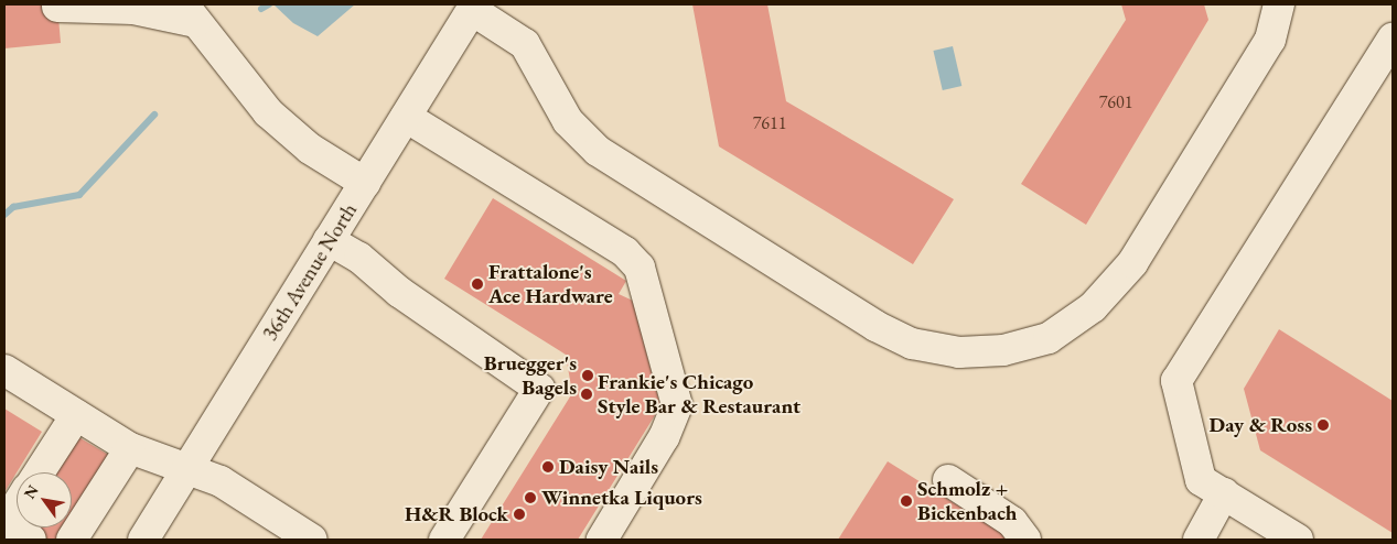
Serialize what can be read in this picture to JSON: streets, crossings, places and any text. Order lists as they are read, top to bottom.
{
  "streets": {
    "street": ["36th Avenue North"]
  },
  "places": [
    "Frattalone's Ace Hardware",
    "Bruegger's Bagels",
    "Frankie's Chicago Style Bar & Restaurant",
    "Day & Ross",
    "Daisy Nails",
    "Winnetka Liquors",
    "Schmolz + Bickenbach",
    "H&R Block"
  ],
  "house_numbers": ["7601", "7611"],
  "north": "top left"
}
